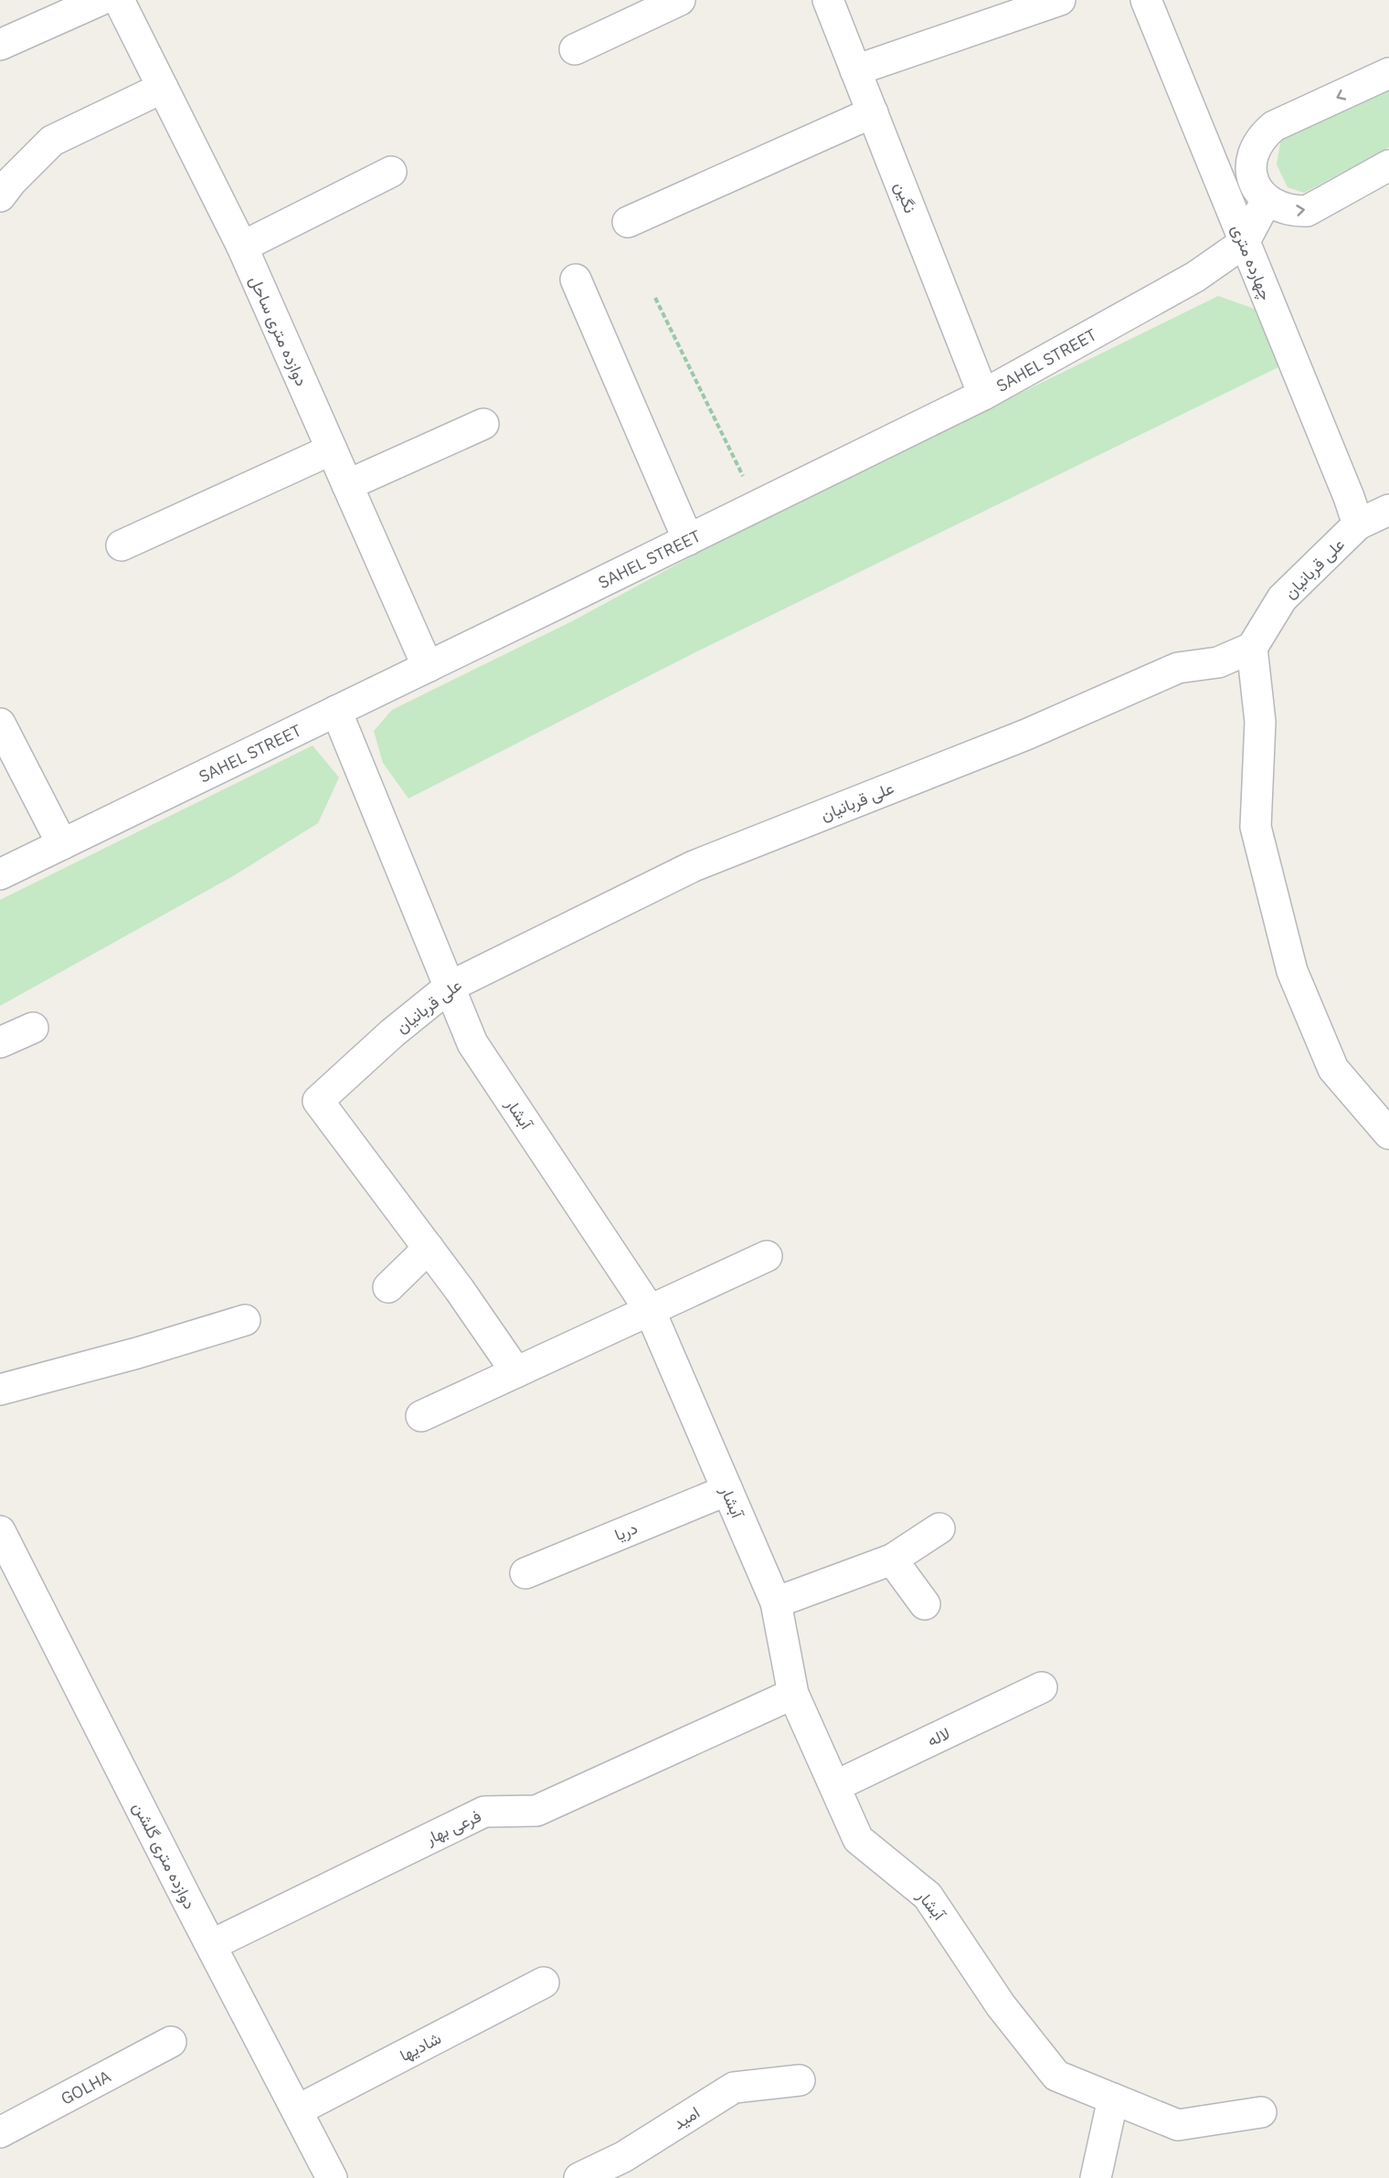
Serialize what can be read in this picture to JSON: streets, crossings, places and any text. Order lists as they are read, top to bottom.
{
  "streets": {
    "street": [
      "نگین",
      "چهارده متری",
      "دوازده متری ساحل",
      "SAHEL STREET",
      "علی قربانیان",
      "آبشار",
      "دریا",
      "لاله",
      "فرعی بهار",
      "دوازده متری گلشن",
      "شادیها",
      "GOLHA",
      "امید"
    ]
  },
  "crossings": [
    ["نگین", "SAHEL STREET"],
    ["چهارده متری", "SAHEL STREET"],
    ["چهارده متری", "علی قربانیان"],
    ["دوازده متری ساحل", "SAHEL STREET"],
    ["SAHEL STREET", "آبشار"],
    ["علی قربانیان", "آبشار"],
    ["آبشار", "دریا"],
    ["آبشار", "لاله"],
    ["آبشار", "فرعی بهار"],
    ["فرعی بهار", "دوازده متری گلشن"],
    ["دوازده متری گلشن", "شادیها"]
  ]
}
